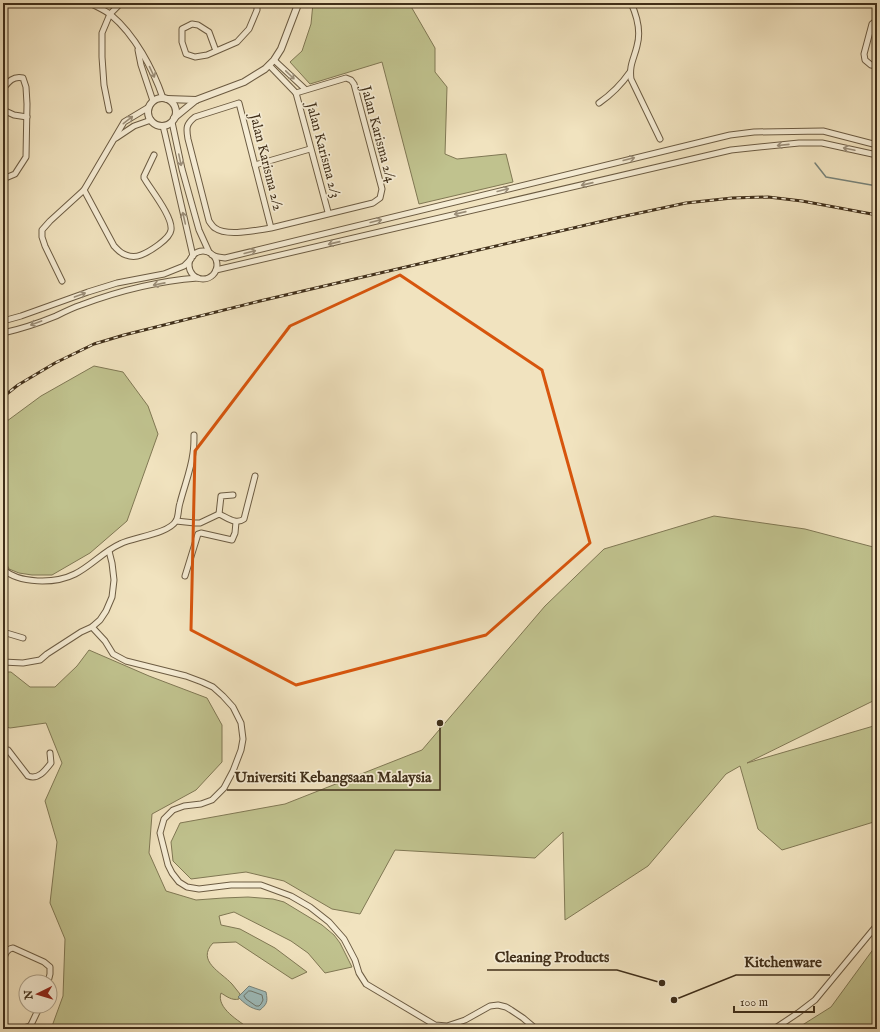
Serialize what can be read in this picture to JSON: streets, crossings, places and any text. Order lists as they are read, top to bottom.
{
  "streets": {
    "street": ["Jalan Karisma 2/4", "Jalan Karisma 2/3", "Jalan Karisma 2/2"]
  },
  "crossings": [
    ["Jalan Karisma 2/4", "Jalan Karisma 2/3"]
  ],
  "places": ["Universiti Kebangsaan Malaysia", "Cleaning Products", "Kitchenware"],
  "scale_bar": "100 m",
  "north": "left"
}
